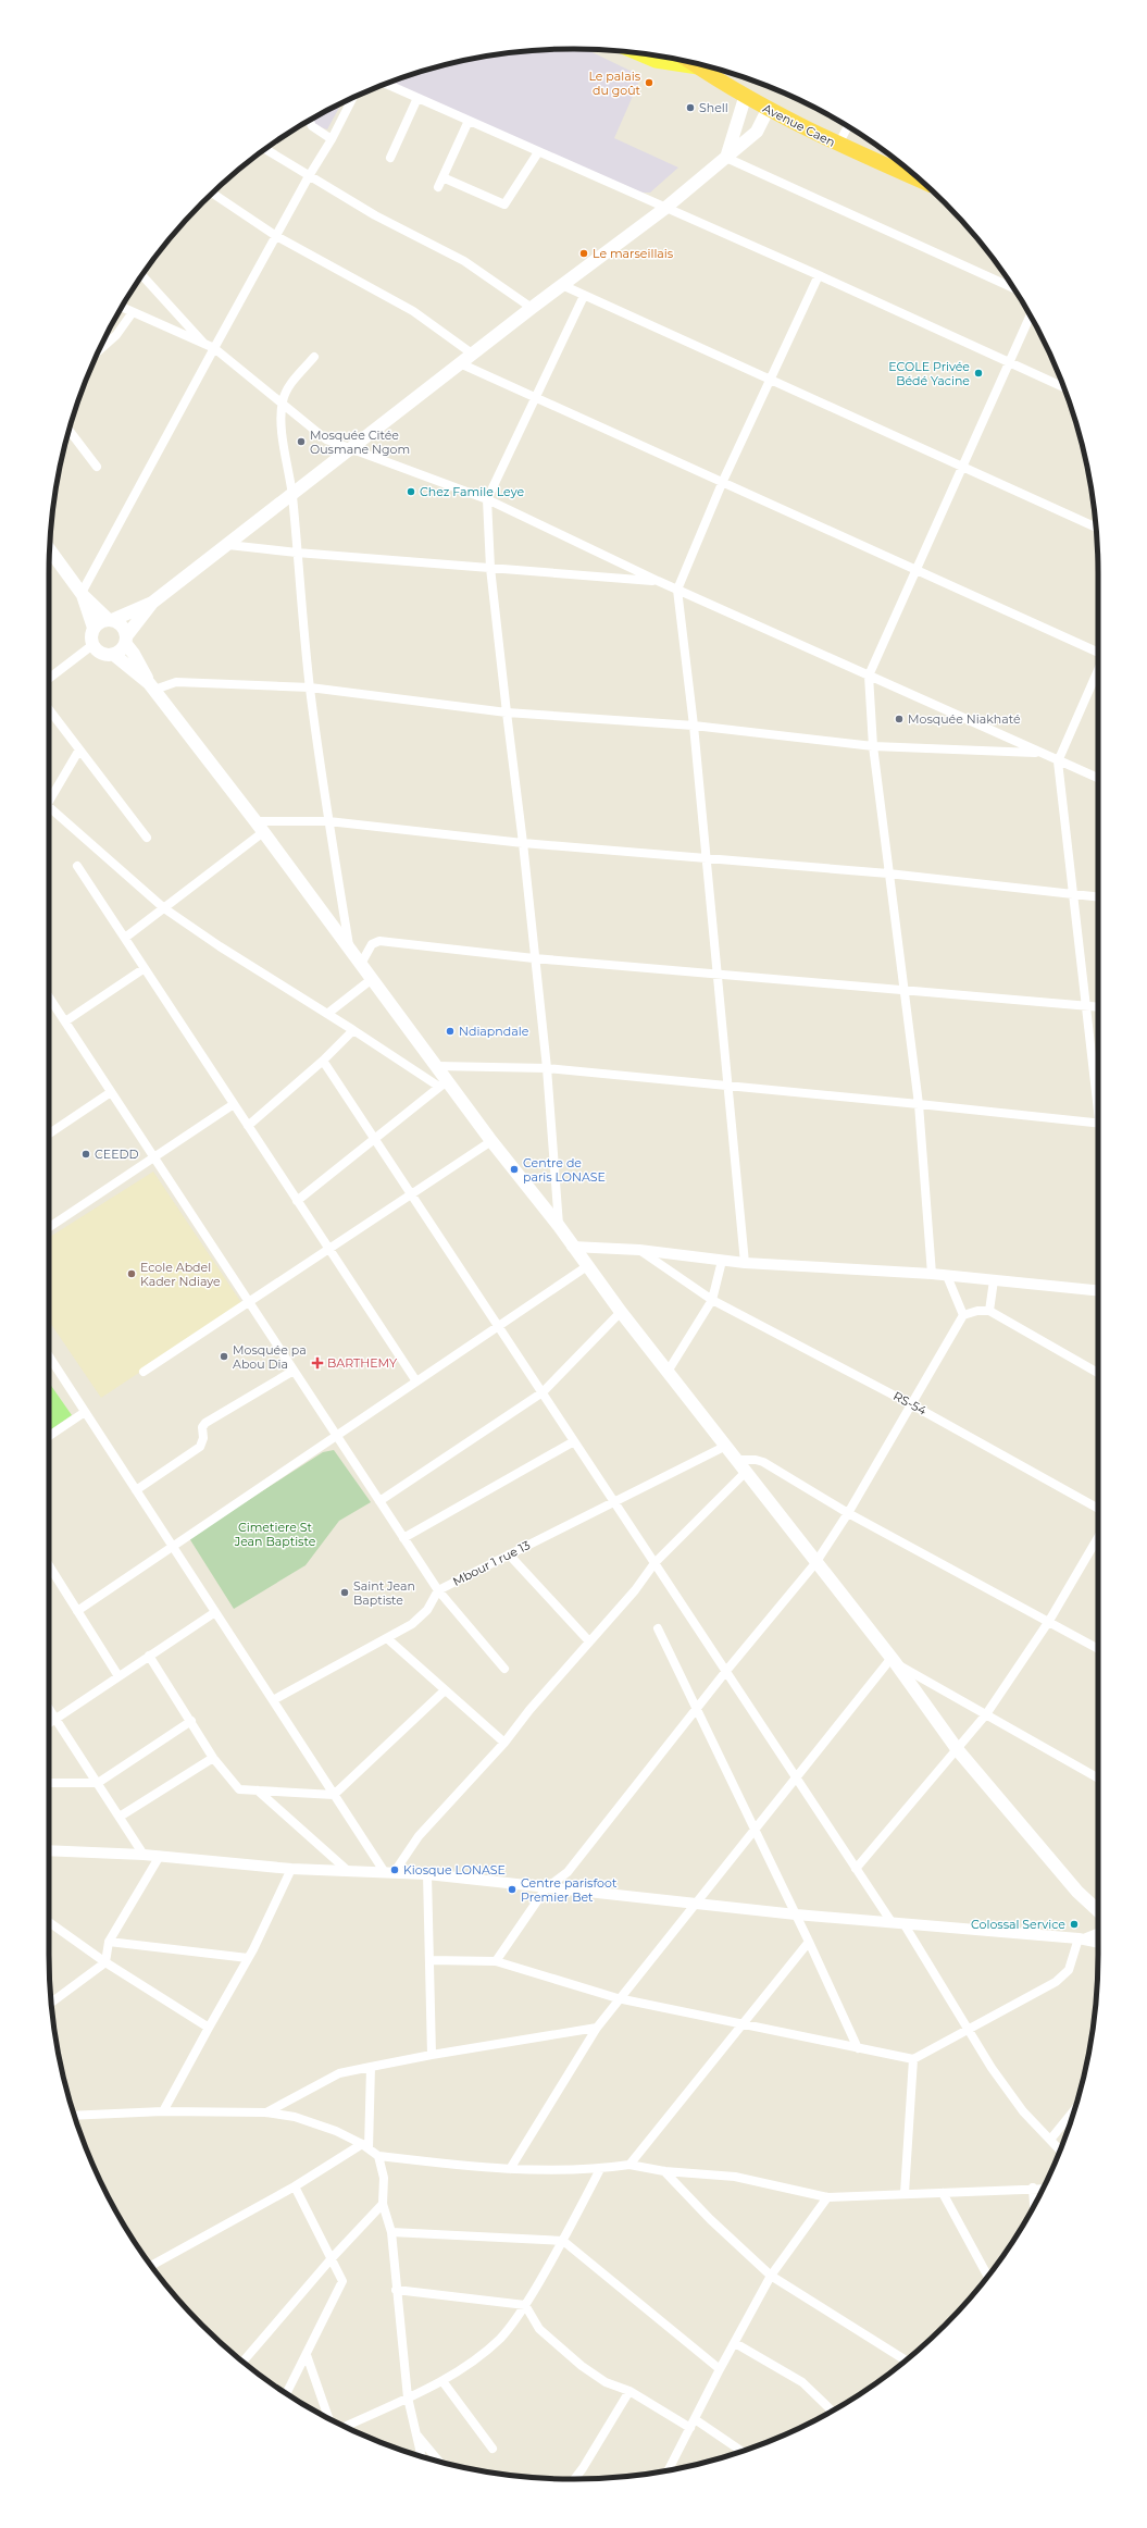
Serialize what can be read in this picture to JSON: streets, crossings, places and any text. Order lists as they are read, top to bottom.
{
  "streets": {
    "highway": ["Avenue Caen"],
    "street": ["RS-54", "Mbour 1 rue 13"]
  },
  "parks": ["Cimetiere St Jean Baptiste"],
  "places": {
    "other": [
      "Le palais du goût",
      "Shell",
      "Le marseillais",
      "ECOLE Privée Bédé Yacine",
      "Mosquée Citée Ousmane Ngom",
      "Chez Famile Leye",
      "Mosquée Niakhaté",
      "Ndiapndale",
      "CEEDD",
      "Centre de paris LONASE",
      "Ecole Abdel Kader Ndiaye",
      "Mosquée pa Abou Dia",
      "Saint Jean Baptiste",
      "Kiosque LONASE",
      "Centre parisfoot Premier Bet",
      "Colossal Service"
    ],
    "health": ["BARTHEMY"]
  }
}
